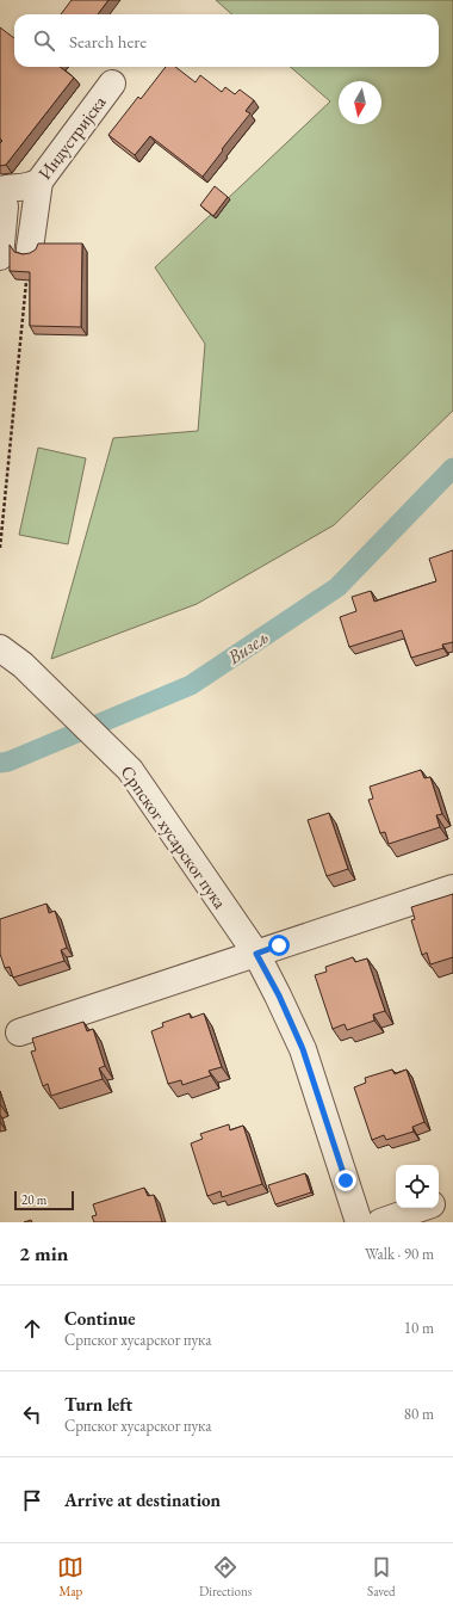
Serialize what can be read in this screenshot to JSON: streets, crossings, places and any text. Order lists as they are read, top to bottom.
{
  "streets": {
    "street": ["Индустријска", "Српског хусарског пука"]
  },
  "water": ["Визељ"],
  "scale_bar": "20 m",
  "north": "bottom",
  "page": {
    "search": "Search here",
    "scale": "20 m",
    "heading": ["2 min", "Walk · 90 m"],
    "list": [
      ["Continue", "Српског хусарског пука", "10 m"],
      ["Turn left", "Српског хусарског пука", "80 m"],
      "Arrive at destination"
    ],
    "nav": ["Map", "Directions", "Saved"]
  }
}
